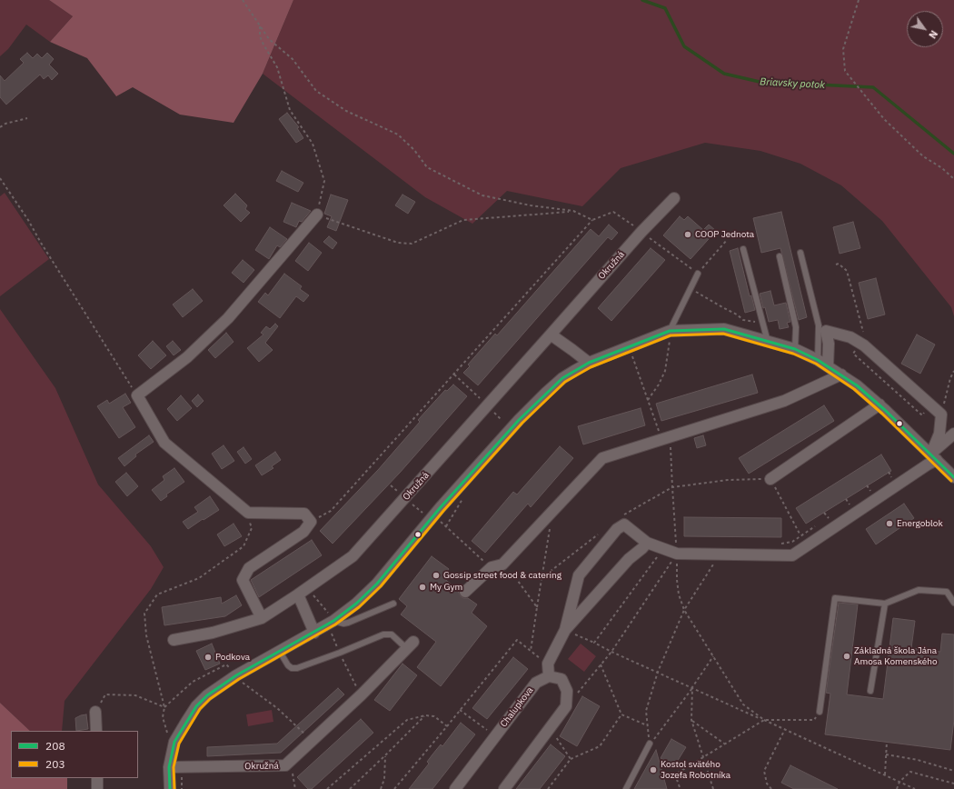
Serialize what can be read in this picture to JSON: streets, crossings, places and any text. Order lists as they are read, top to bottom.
{
  "streets": {
    "street": ["Okružná", "Chalupkova"]
  },
  "water": ["Briavsky potok"],
  "places": [
    "COOP Jednota",
    "Energoblok",
    "Gossip street food & catering",
    "My Gym",
    "Základná škola Jána Amosa Komenského",
    "Podkova",
    "Kostol svätého Jozefa Robotníka"
  ],
  "lines": ["transit line 208", "transit line 203"],
  "legend": ["208", "203"],
  "north": "bottom right"
}
